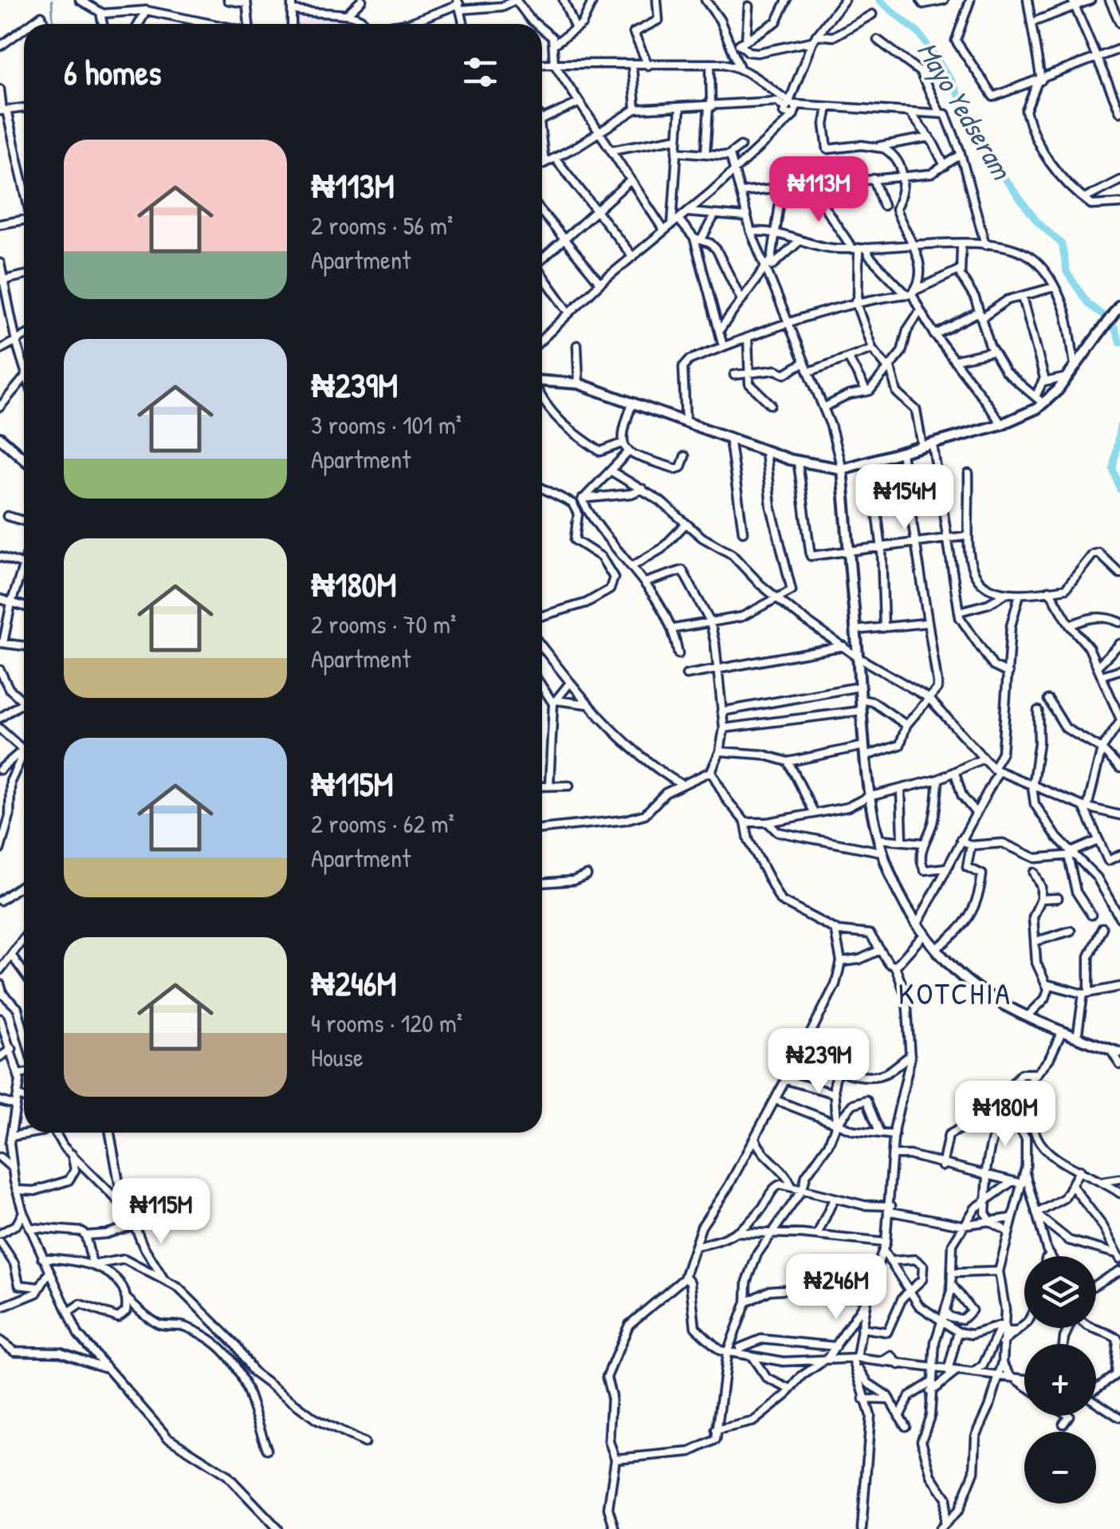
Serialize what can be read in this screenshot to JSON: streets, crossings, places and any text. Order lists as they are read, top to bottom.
{
  "districts": ["KOTCHIA"],
  "water": ["Mayo Yedseram"],
  "page": {
    "heading": "6 homes",
    "list": [
      {
        "name": "₦113M",
        "note": "2 rooms · 56 m² · Apartment"
      },
      {
        "name": "₦239M",
        "note": "3 rooms · 101 m² · Apartment"
      },
      {
        "name": "₦180M",
        "note": "2 rooms · 70 m² · Apartment"
      },
      {
        "name": "₦115M",
        "note": "2 rooms · 62 m² · Apartment"
      },
      {
        "name": "₦246M",
        "note": "4 rooms · 120 m² · House"
      }
    ],
    "price": [
      "₦113M",
      "₦154M",
      "₦239M",
      "₦180M",
      "₦115M",
      "₦246M"
    ],
    "map_buttons": ["+", "−"]
  }
}
